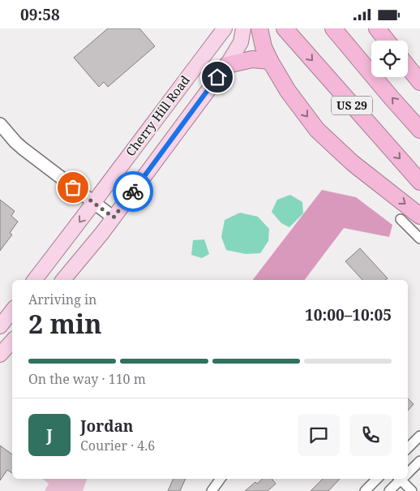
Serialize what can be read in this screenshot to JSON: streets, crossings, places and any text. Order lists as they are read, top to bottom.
{
  "streets": {
    "highway": ["US 29"],
    "main road": ["Cherry Hill Road"]
  },
  "page": {
    "status": "09:58",
    "heading": ["2 min", "Arriving in", "10:00–10:05"],
    "panel": ["Jordan", "Courier · 4.6"],
    "bar": "On the way · 110 m",
    "round": "J"
  }
}
